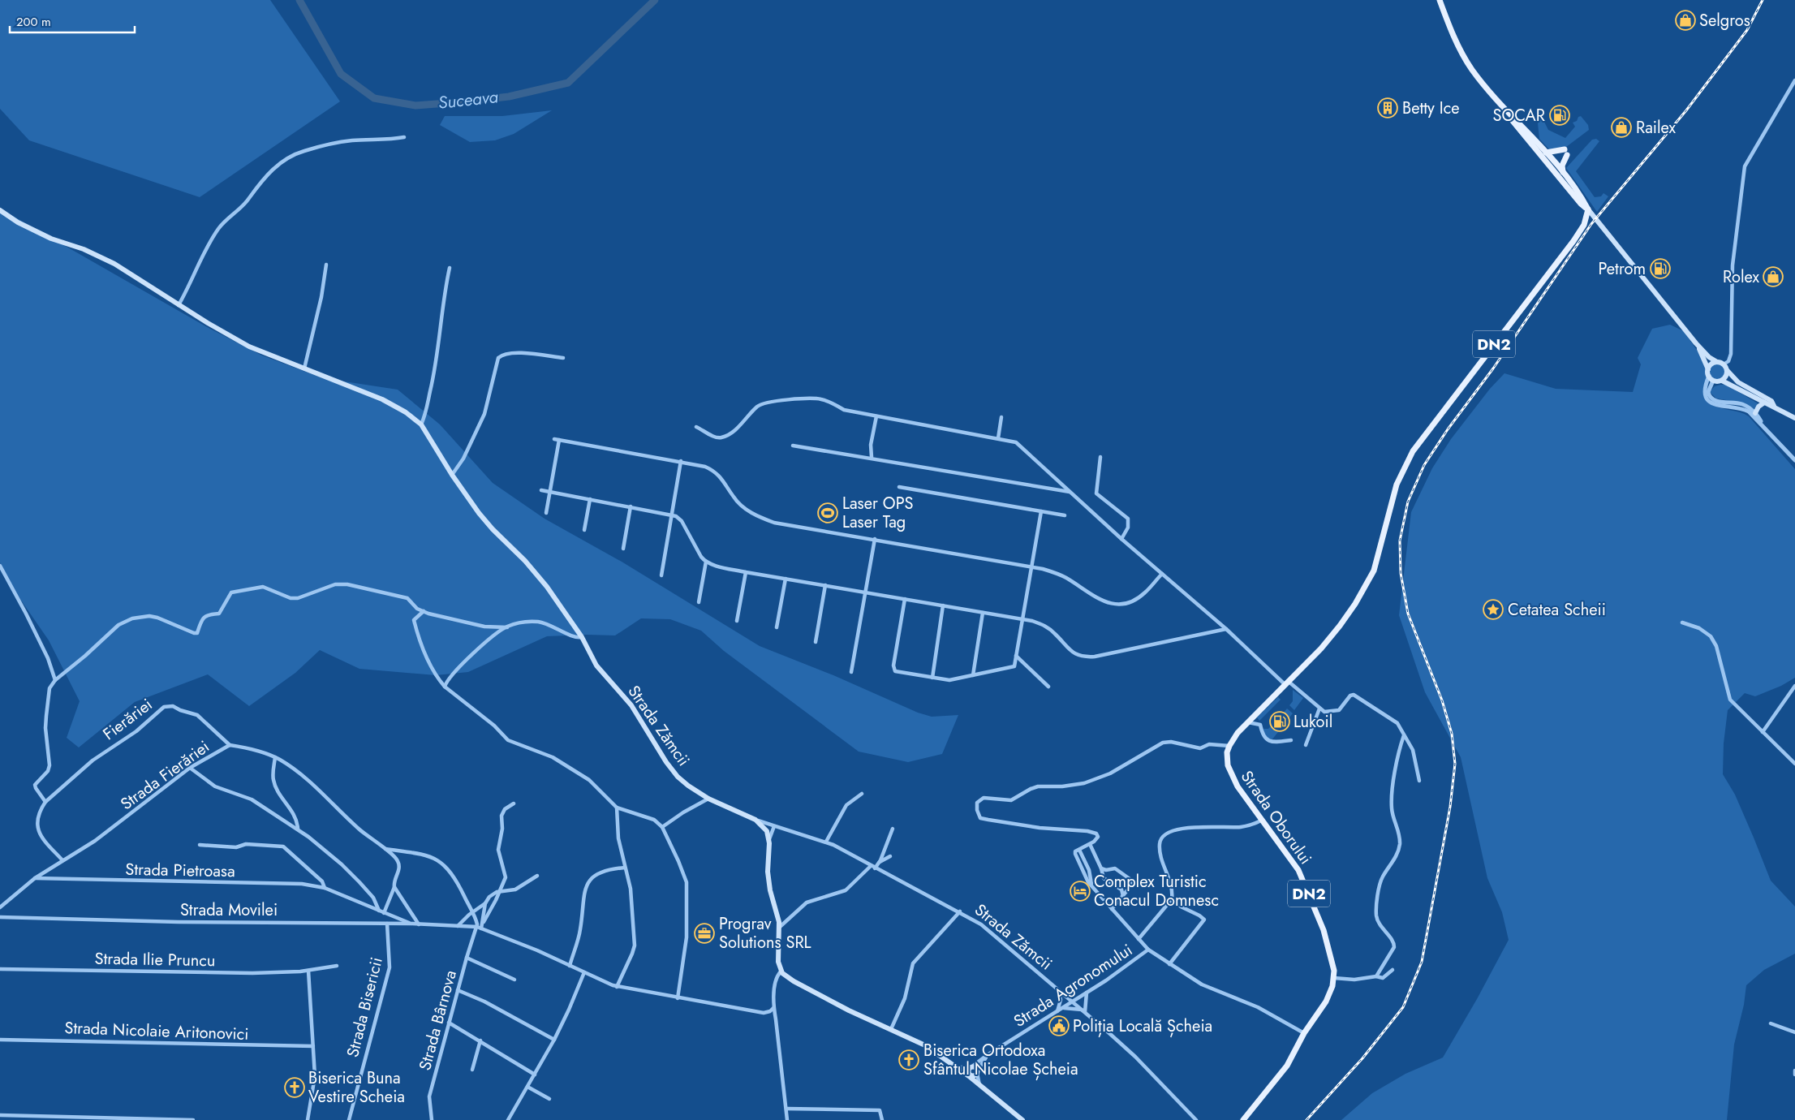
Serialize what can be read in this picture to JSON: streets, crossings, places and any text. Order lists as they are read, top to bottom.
{
  "streets": {
    "main road": ["DN2", "Strada Zămcii", "Strada Oborului"],
    "street": [
      "Fierăriei",
      "Strada Fierăriei",
      "Strada Pietroasa",
      "Strada Movilei",
      "Strada Ilie Pruncu",
      "Strada Agronomului",
      "Strada Bisericii",
      "Strada Bârnova",
      "Strada Nicolaie Aritonovici"
    ]
  },
  "crossings": [
    ["DN2", "Strada Oborului"],
    ["Fierăriei", "Strada Fierăriei"],
    ["Strada Zămcii", "Strada Agronomului"],
    ["Strada Fierăriei", "Strada Pietroasa"],
    ["Strada Oborului", "Strada Agronomului"],
    ["Strada Pietroasa", "Strada Movilei"],
    ["Strada Movilei", "Strada Bisericii"],
    ["Strada Movilei", "Strada Bârnova"]
  ],
  "water": ["Suceava"],
  "places": {
    "shop": ["Selgros", "Railex", "Rolex"],
    "building": ["Betty Ice"],
    "fuel station": ["SOCAR", "Petrom", "Lukoil"],
    "sports": ["Laser OPS Laser Tag"],
    "place": ["Cetatea Scheii"],
    "hotel": ["Complex Turistic Conacul Domnesc"],
    "office": ["Prograv Solutions SRL"],
    "public building": ["Poliția Locală Șcheia"],
    "church": ["Biserica Ortodoxa Sfântul Nicolae Șcheia", "Biserica Buna Vestire Scheia"]
  },
  "scale_bar": "200 m"
}
